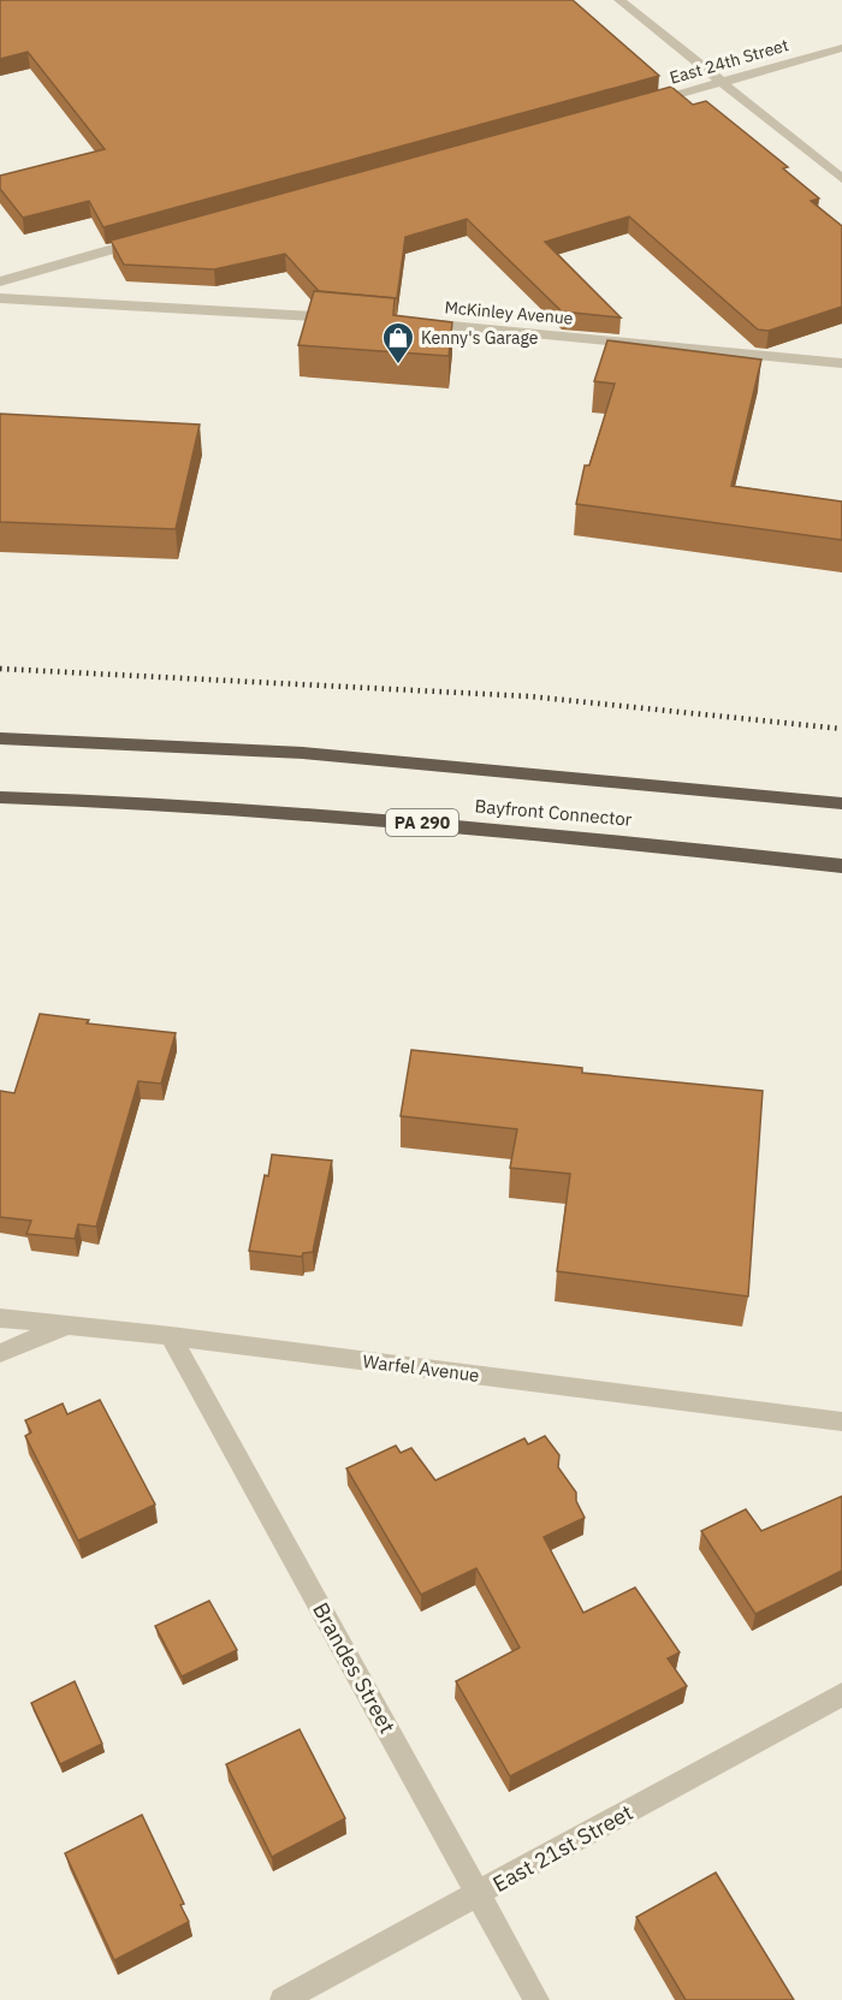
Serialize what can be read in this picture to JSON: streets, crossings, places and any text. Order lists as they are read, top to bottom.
{
  "streets": {
    "highway": ["Bayfront Connector", "PA 290"],
    "street": [
      "East 24th Street",
      "McKinley Avenue",
      "Warfel Avenue",
      "Brandes Street",
      "East 21st Street"
    ]
  },
  "crossings": [
    ["Warfel Avenue", "Brandes Street"],
    ["Brandes Street", "East 21st Street"]
  ],
  "places": {
    "shop": ["Kenny's Garage"]
  }
}
